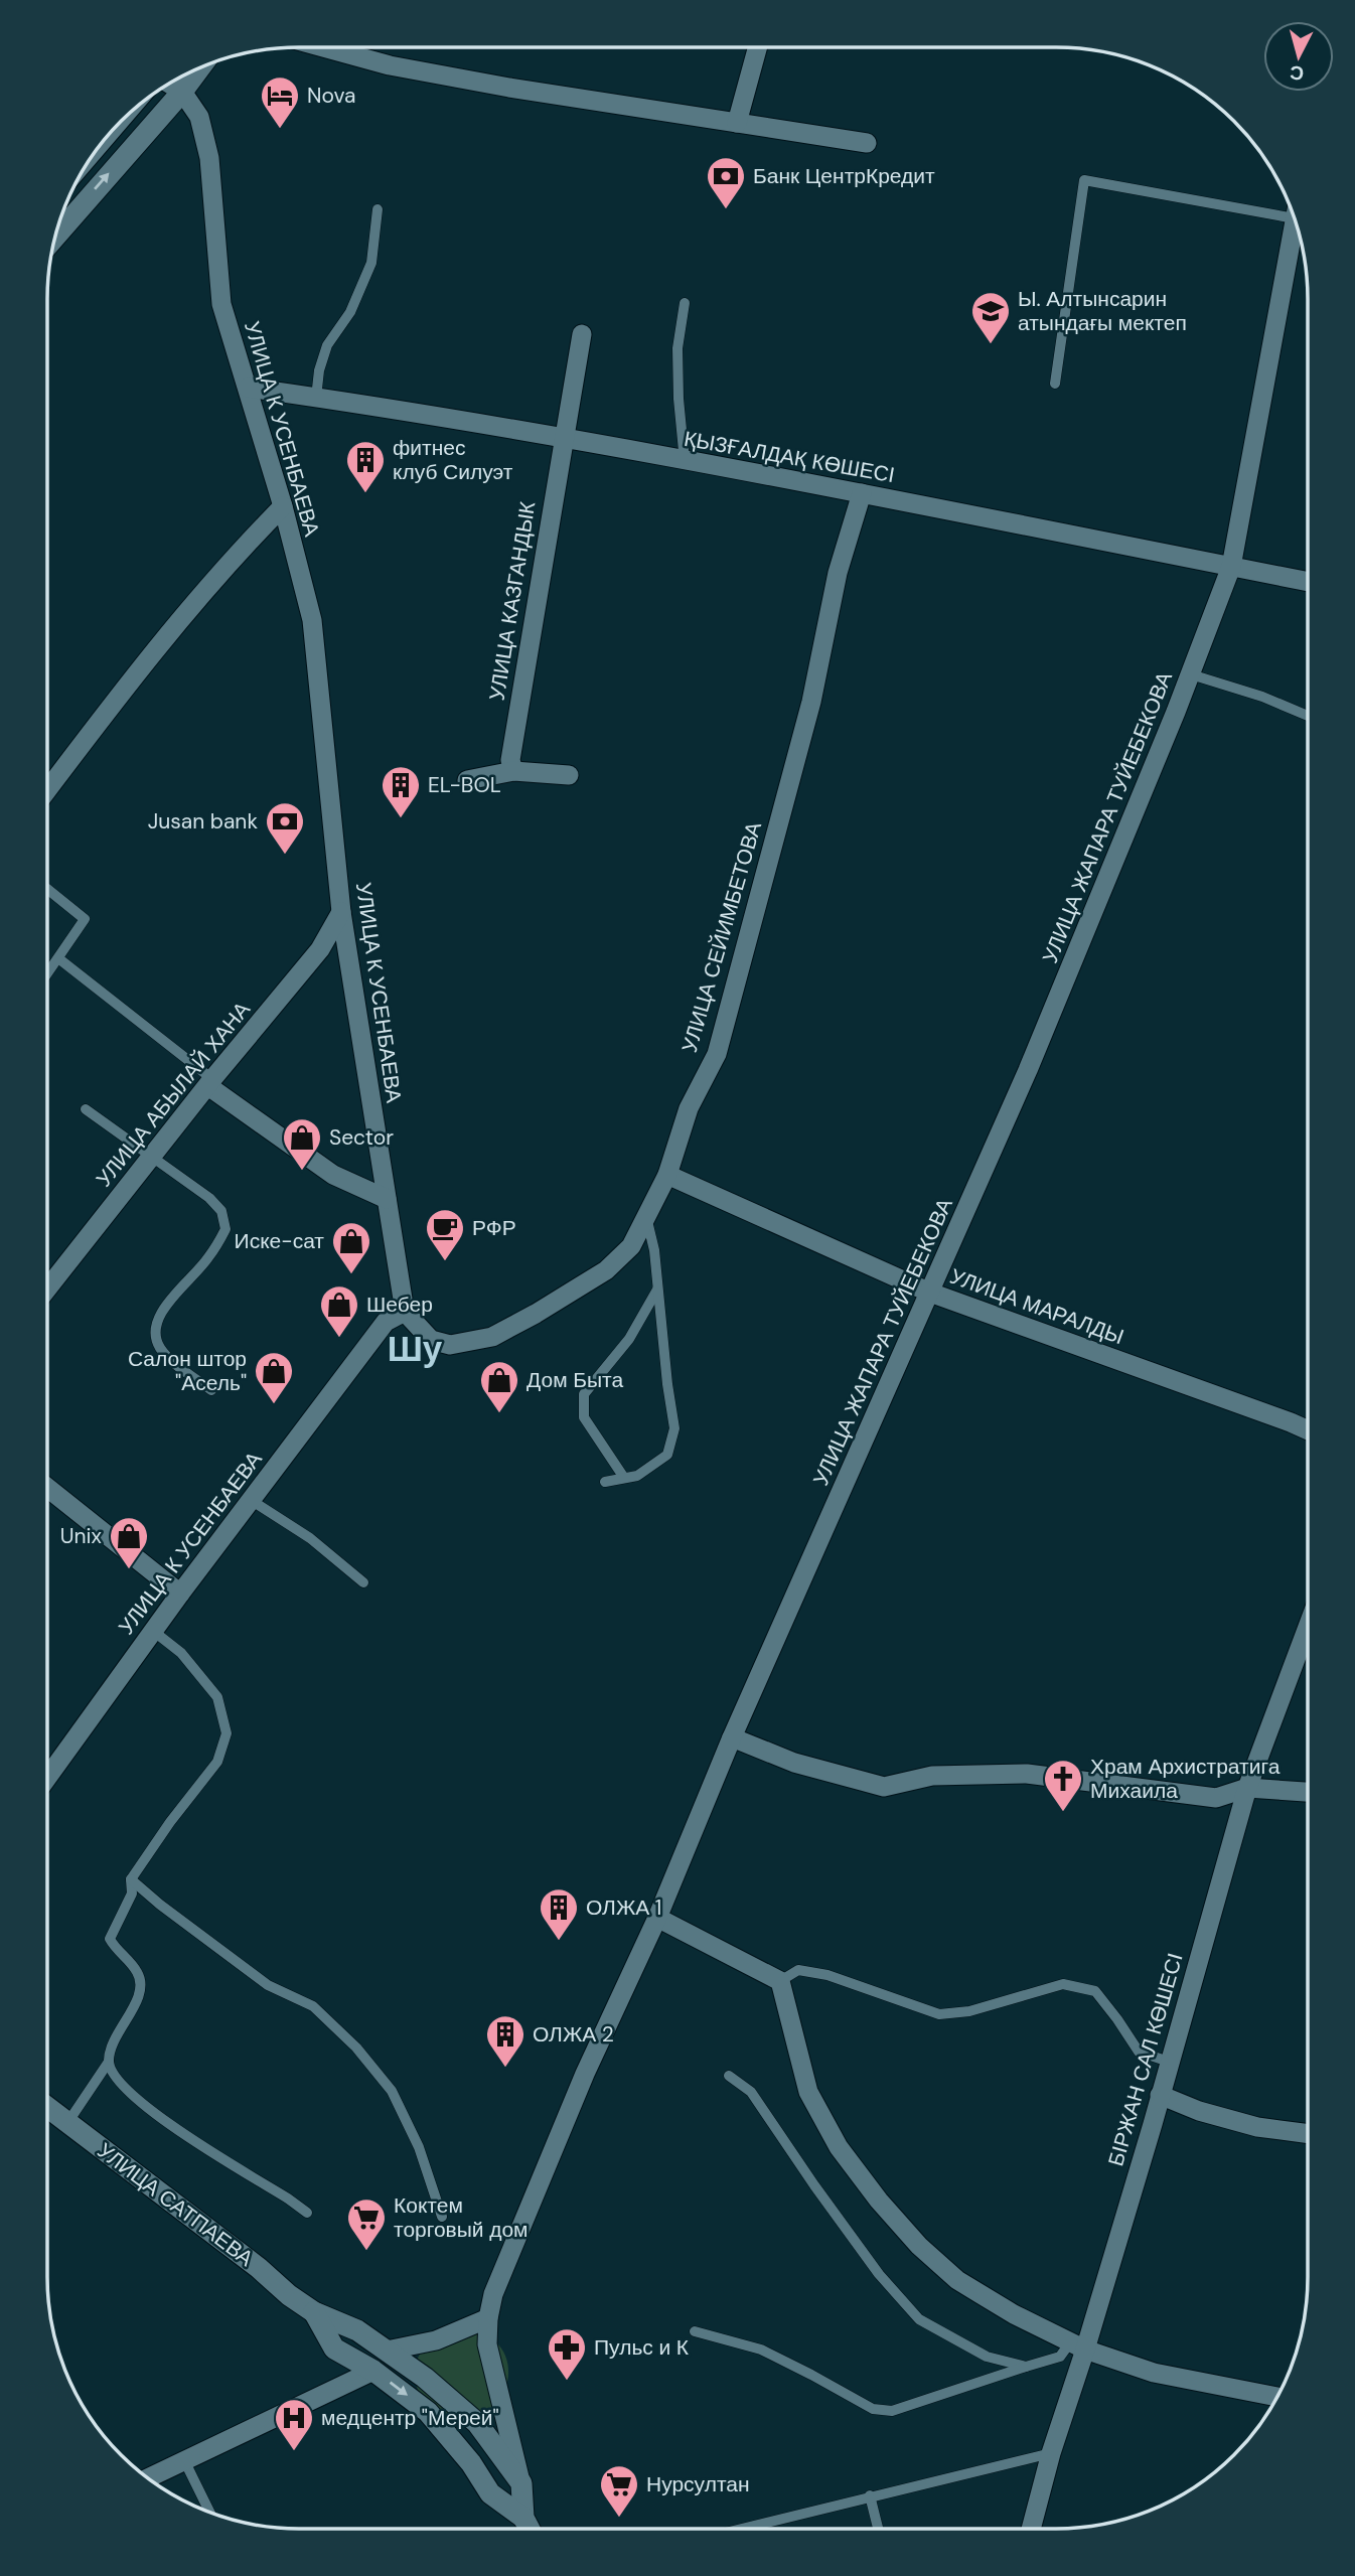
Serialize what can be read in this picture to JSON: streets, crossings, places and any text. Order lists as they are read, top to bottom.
{
  "streets": {
    "street": [
      "УЛИЦА К УСЕНБАЕВА",
      "ҚЫЗҒАЛДАҚ КӨШЕСІ",
      "УЛИЦА КАЗГАНДЫК",
      "УЛИЦА ЖАПАРА ТУЙЕБЕКОВА",
      "УЛИЦА СЕЙИМБЕТОВА",
      "УЛИЦА АБЫЛАЙ ХАНА",
      "УЛИЦА МАРАЛДЫ",
      "БІРЖАН САЛ КӨШЕСІ",
      "УЛИЦА САТПАЕВА"
    ]
  },
  "crossings": [
    ["УЛИЦА К УСЕНБАЕВА", "ҚЫЗҒАЛДАҚ КӨШЕСІ"],
    ["УЛИЦА К УСЕНБАЕВА", "УЛИЦА СЕЙИМБЕТОВА"],
    ["УЛИЦА К УСЕНБАЕВА", "УЛИЦА АБЫЛАЙ ХАНА"],
    ["ҚЫЗҒАЛДАҚ КӨШЕСІ", "УЛИЦА КАЗГАНДЫК"],
    ["ҚЫЗҒАЛДАҚ КӨШЕСІ", "УЛИЦА ЖАПАРА ТУЙЕБЕКОВА"],
    ["ҚЫЗҒАЛДАҚ КӨШЕСІ", "УЛИЦА СЕЙИМБЕТОВА"],
    ["УЛИЦА ЖАПАРА ТУЙЕБЕКОВА", "УЛИЦА МАРАЛДЫ"],
    ["УЛИЦА ЖАПАРА ТУЙЕБЕКОВА", "УЛИЦА САТПАЕВА"],
    ["УЛИЦА СЕЙИМБЕТОВА", "УЛИЦА МАРАЛДЫ"]
  ],
  "districts": ["Шу"],
  "places": {
    "hotel": ["Nova"],
    "bank": ["Банк ЦентрКредит", "Jusan bank"],
    "school or university": ["Ы. Алтынсарин атындағы мектеп"],
    "building": [
      "фитнес клуб Силуэт",
      "EL-BOL",
      "ОЛЖА 1",
      "ОЛЖА 2"
    ],
    "shop": [
      "Sector",
      "Иске-сат",
      "Шебер",
      "Салон штор \"Асель\"",
      "Дом Быта",
      "Unix"
    ],
    "cafe": ["РФР"],
    "church": ["Храм Архистратига Михаила"],
    "supermarket": ["Коктем торговый дом", "Нурсултан"],
    "pharmacy": ["Пульс и К"],
    "hospital": ["медцентр \"Мерей\""]
  },
  "north": "bottom"
}
